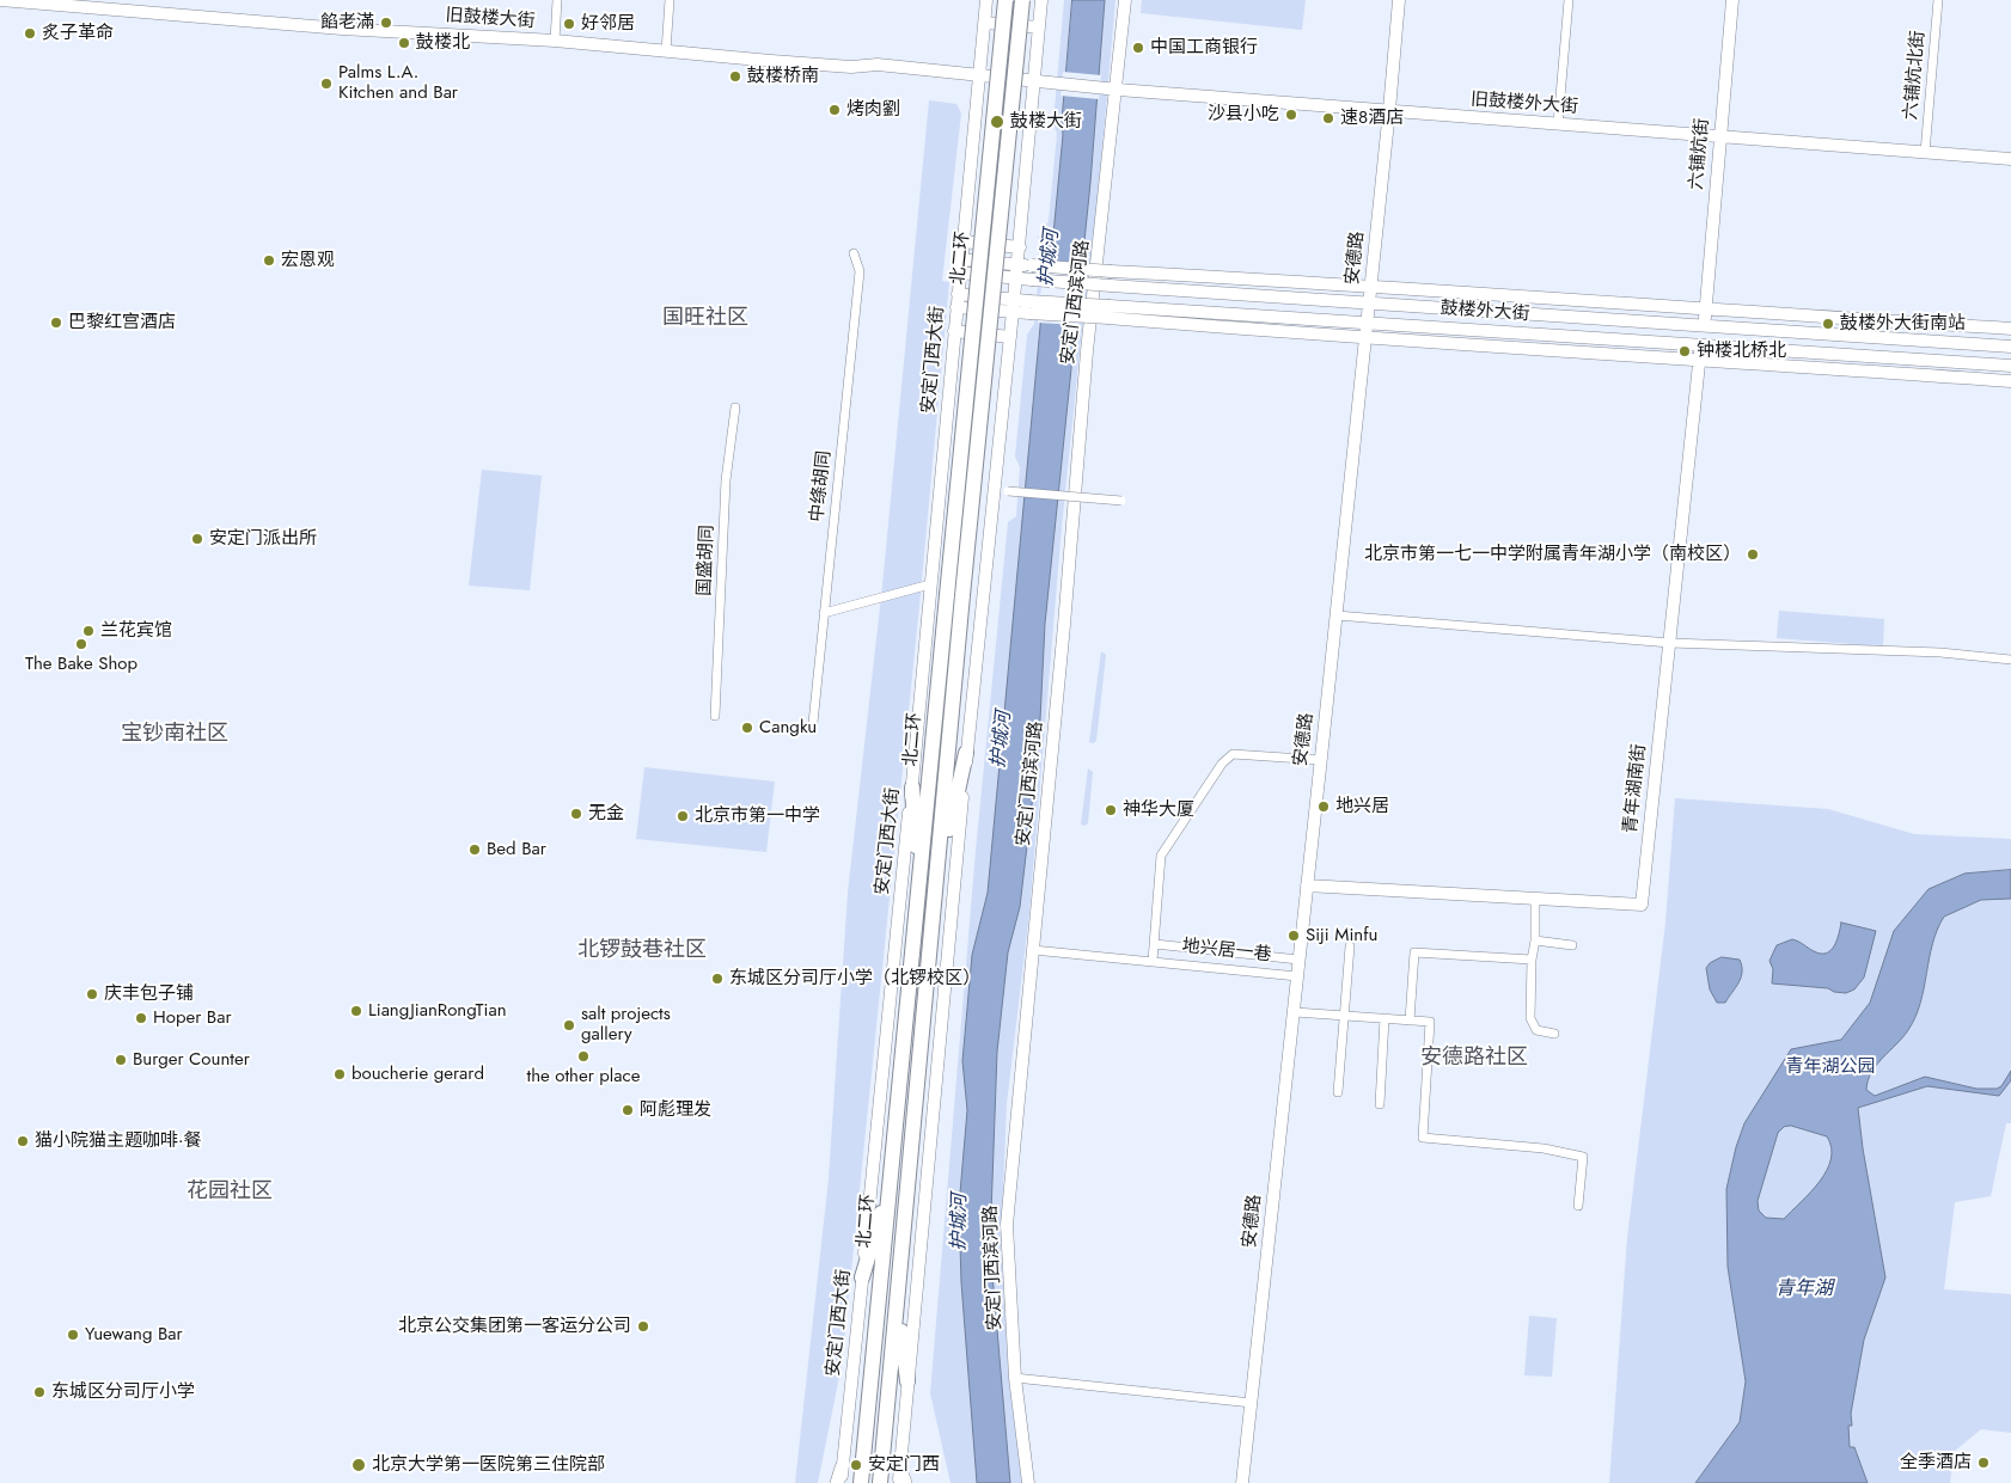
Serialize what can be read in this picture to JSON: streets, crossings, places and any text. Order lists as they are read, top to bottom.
{
  "streets": {
    "highway": ["北二环"],
    "street": [
      "旧鼓楼大街",
      "六铺炕北街",
      "旧鼓楼外大街",
      "六铺炕街",
      "安德路",
      "安定门西滨河路",
      "鼓楼外大街",
      "安定门西大街",
      "中绦胡同",
      "国盛胡同",
      "青年湖南街",
      "地兴居一巷"
    ]
  },
  "crossings": [
    ["旧鼓楼大街", "旧鼓楼外大街"],
    ["旧鼓楼大街", "安定门西大街"],
    ["六铺炕北街", "旧鼓楼外大街"],
    ["旧鼓楼外大街", "六铺炕街"],
    ["旧鼓楼外大街", "安德路"],
    ["旧鼓楼外大街", "安定门西滨河路"],
    ["六铺炕街", "鼓楼外大街"],
    ["安德路", "鼓楼外大街"],
    ["安德路", "青年湖南街"],
    ["安德路", "地兴居一巷"],
    ["安定门西滨河路", "地兴居一巷"],
    ["鼓楼外大街", "安定门西大街"],
    ["鼓楼外大街", "青年湖南街"]
  ],
  "districts": [
    "国旺社区",
    "宝钞南社区",
    "北锣鼓巷社区",
    "安德路社区",
    "花园社区"
  ],
  "water": ["护城河", "青年湖"],
  "parks": ["青年湖公园"],
  "places": [
    "餡老滿",
    "好邻居",
    "炙子革命",
    "鼓楼北",
    "中国工商银行",
    "鼓楼桥南",
    "Palms L.A. Kitchen and Bar",
    "烤肉劉",
    "沙县小吃",
    "速8酒店",
    "鼓楼大街",
    "宏恩观",
    "巴黎红宫酒店",
    "鼓楼外大街南站",
    "钟楼北桥北",
    "安定门派出所",
    "北京市第一七一中学附属青年湖小学（南校区）",
    "兰花宾馆",
    "The Bake Shop",
    "Cangku",
    "地兴居",
    "神华大厦",
    "无金",
    "北京市第一中学",
    "Bed Bar",
    "Siji Minfu",
    "东城区分司厅小学（北锣校区）",
    "庆丰包子铺",
    "LiangJianRongTian",
    "Hoper Bar",
    "salt projects gallery",
    "the other place",
    "Burger Counter",
    "boucherie gerard",
    "阿彪理发",
    "猫小院猫主题咖啡·餐",
    "北京公交集团第一客运分公司",
    "Yuewang Bar",
    "东城区分司厅小学",
    "全季酒店",
    "北京大学第一医院第三住院部",
    "安定门西"
  ]
}
